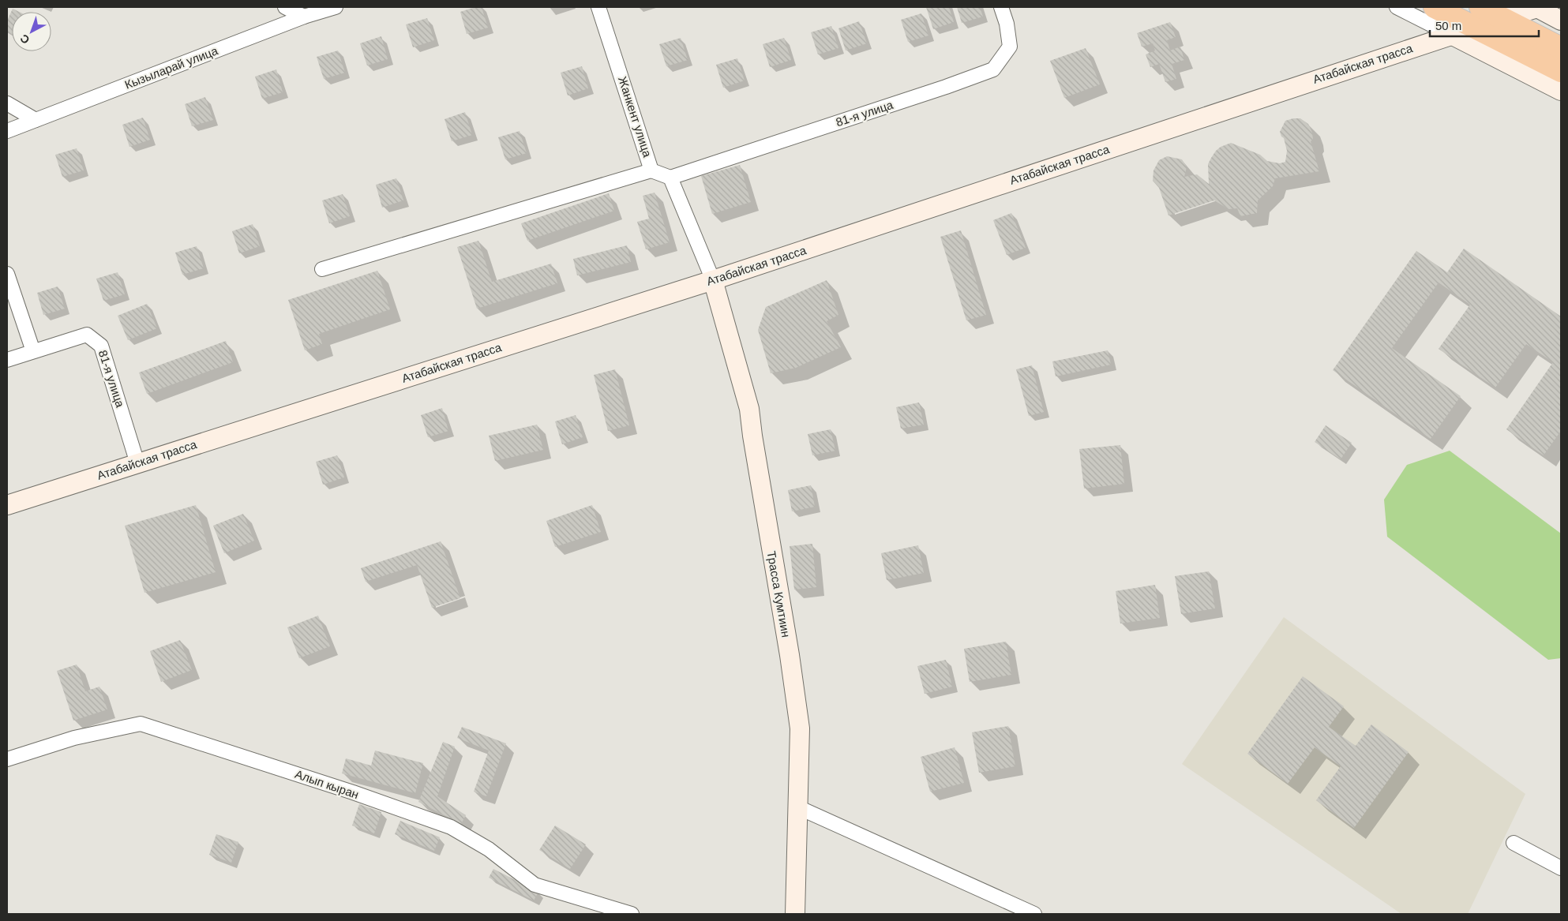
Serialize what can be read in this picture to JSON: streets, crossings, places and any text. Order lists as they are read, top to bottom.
{
  "streets": {
    "main road": ["Атабайская трасса", "Трасса Кумтиин"],
    "street": [
      "Кызыларай улица",
      "81-я улица",
      "Жанкент улица",
      "Алып кыран"
    ]
  },
  "crossings": [
    ["Атабайская трасса", "81-я улица"],
    ["Атабайская трасса", "Трасса Кумтиин"],
    ["81-я улица", "Жанкент улица"]
  ],
  "scale_bar": "50 m",
  "north": "bottom left"
}
